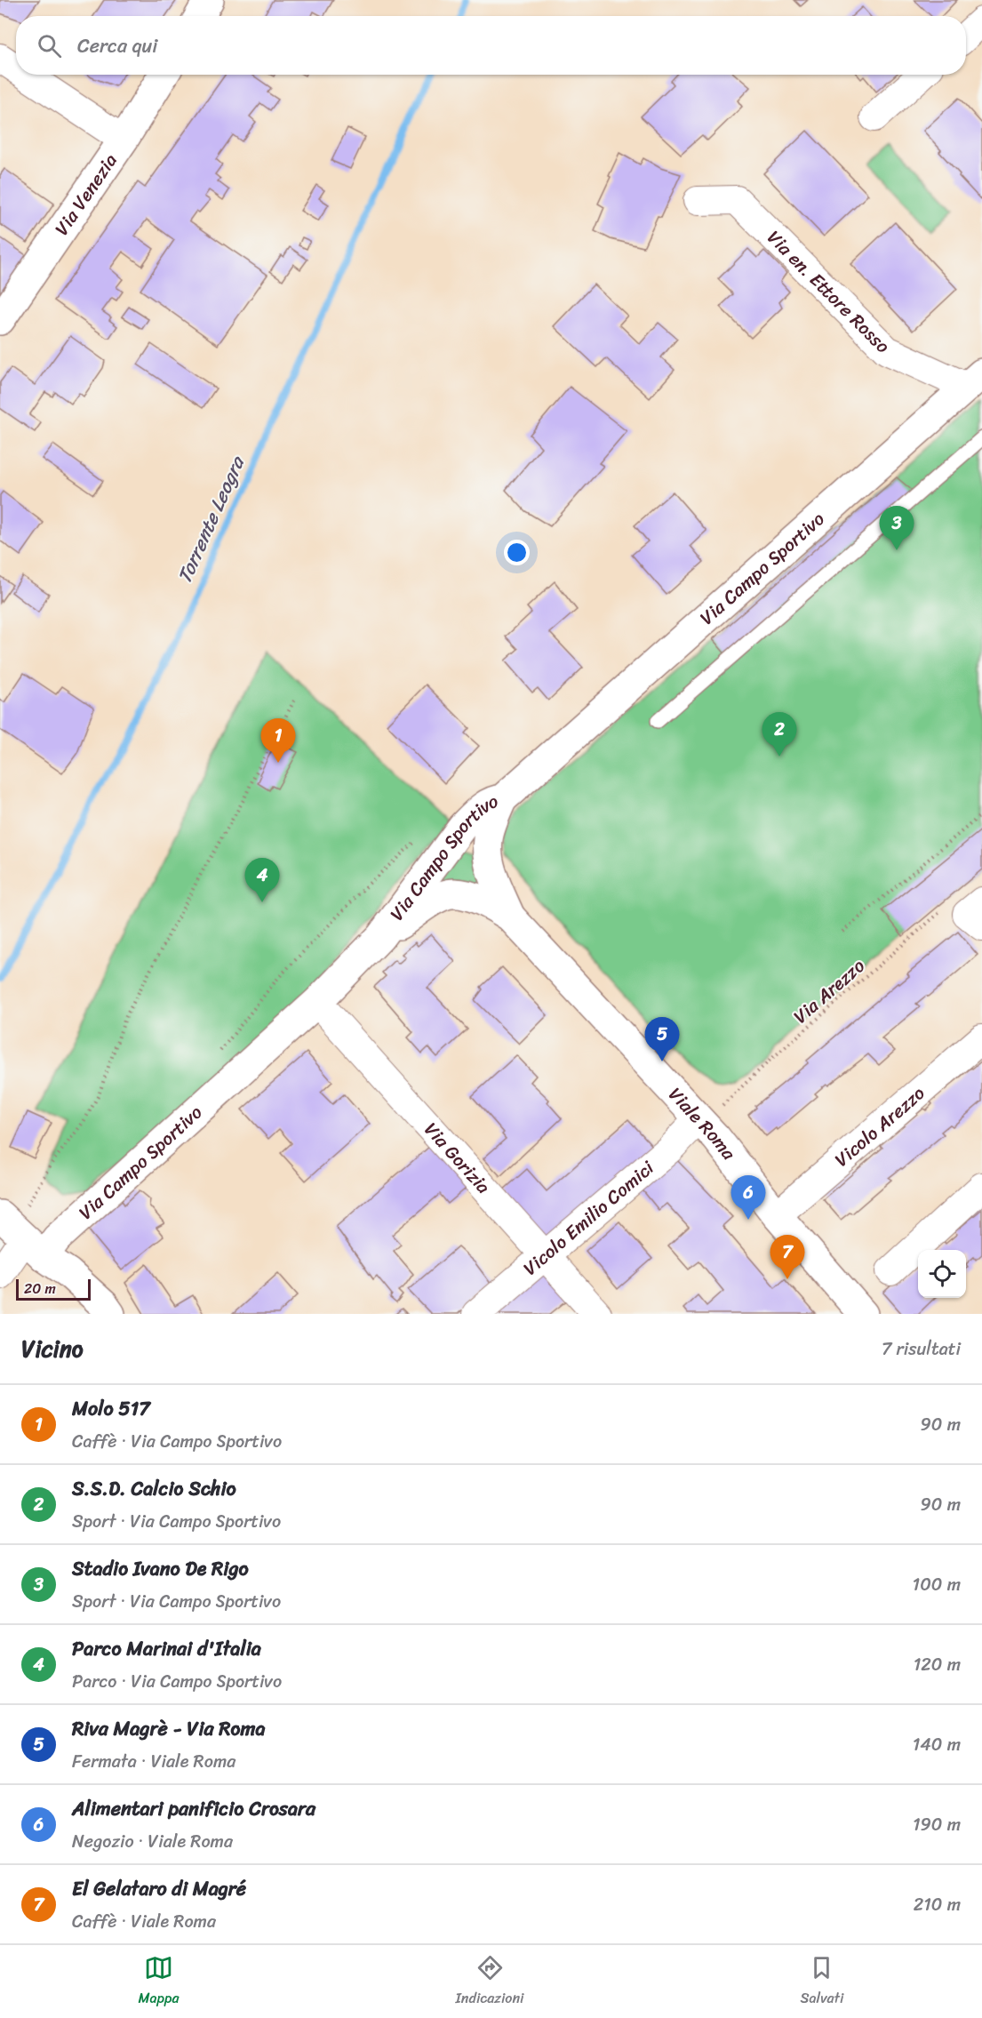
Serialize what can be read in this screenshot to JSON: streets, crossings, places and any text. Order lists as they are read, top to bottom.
{
  "streets": {
    "street": [
      "Via Venezia",
      "Via en. Ettore Rosso",
      "Via Campo Sportivo",
      "Viale Roma",
      "Vicolo Arezzo",
      "Via Gorizia",
      "Vicolo Emilio Comici"
    ],
    "path": ["Via Arezzo"]
  },
  "crossings": [
    ["Via en. Ettore Rosso", "Via Campo Sportivo"],
    ["Via Campo Sportivo", "Via Gorizia"],
    ["Via Arezzo", "Viale Roma"],
    ["Via Arezzo", "Vicolo Emilio Comici"],
    ["Viale Roma", "Vicolo Arezzo"],
    ["Viale Roma", "Vicolo Emilio Comici"],
    ["Via Gorizia", "Vicolo Emilio Comici"]
  ],
  "water": ["Torrente Leogra"],
  "scale_bar": "20 m",
  "page": {
    "search": "Cerca qui",
    "pins": [
      "3",
      "2",
      "1",
      "4",
      "5",
      "6",
      "7"
    ],
    "scale": "20 m",
    "heading": ["Vicino", "7 risultati"],
    "list": [
      {
        "mark": "1",
        "name": "Molo 517",
        "note": "Caffè · Via Campo Sportivo",
        "value": "90 m"
      },
      {
        "mark": "2",
        "name": "S.S.D. Calcio Schio",
        "note": "Sport · Via Campo Sportivo",
        "value": "90 m"
      },
      {
        "mark": "3",
        "name": "Stadio Ivano De Rigo",
        "note": "Sport · Via Campo Sportivo",
        "value": "100 m"
      },
      {
        "mark": "4",
        "name": "Parco Marinai d'Italia",
        "note": "Parco · Via Campo Sportivo",
        "value": "120 m"
      },
      {
        "mark": "5",
        "name": "Riva Magrè - Via Roma",
        "note": "Fermata · Viale Roma",
        "value": "140 m"
      },
      {
        "mark": "6",
        "name": "Alimentari panificio Crosara",
        "note": "Negozio · Viale Roma",
        "value": "190 m"
      },
      {
        "mark": "7",
        "name": "El Gelataro di Magré",
        "note": "Caffè · Viale Roma",
        "value": "210 m"
      }
    ],
    "nav": ["Mappa", "Indicazioni", "Salvati"]
  }
}
